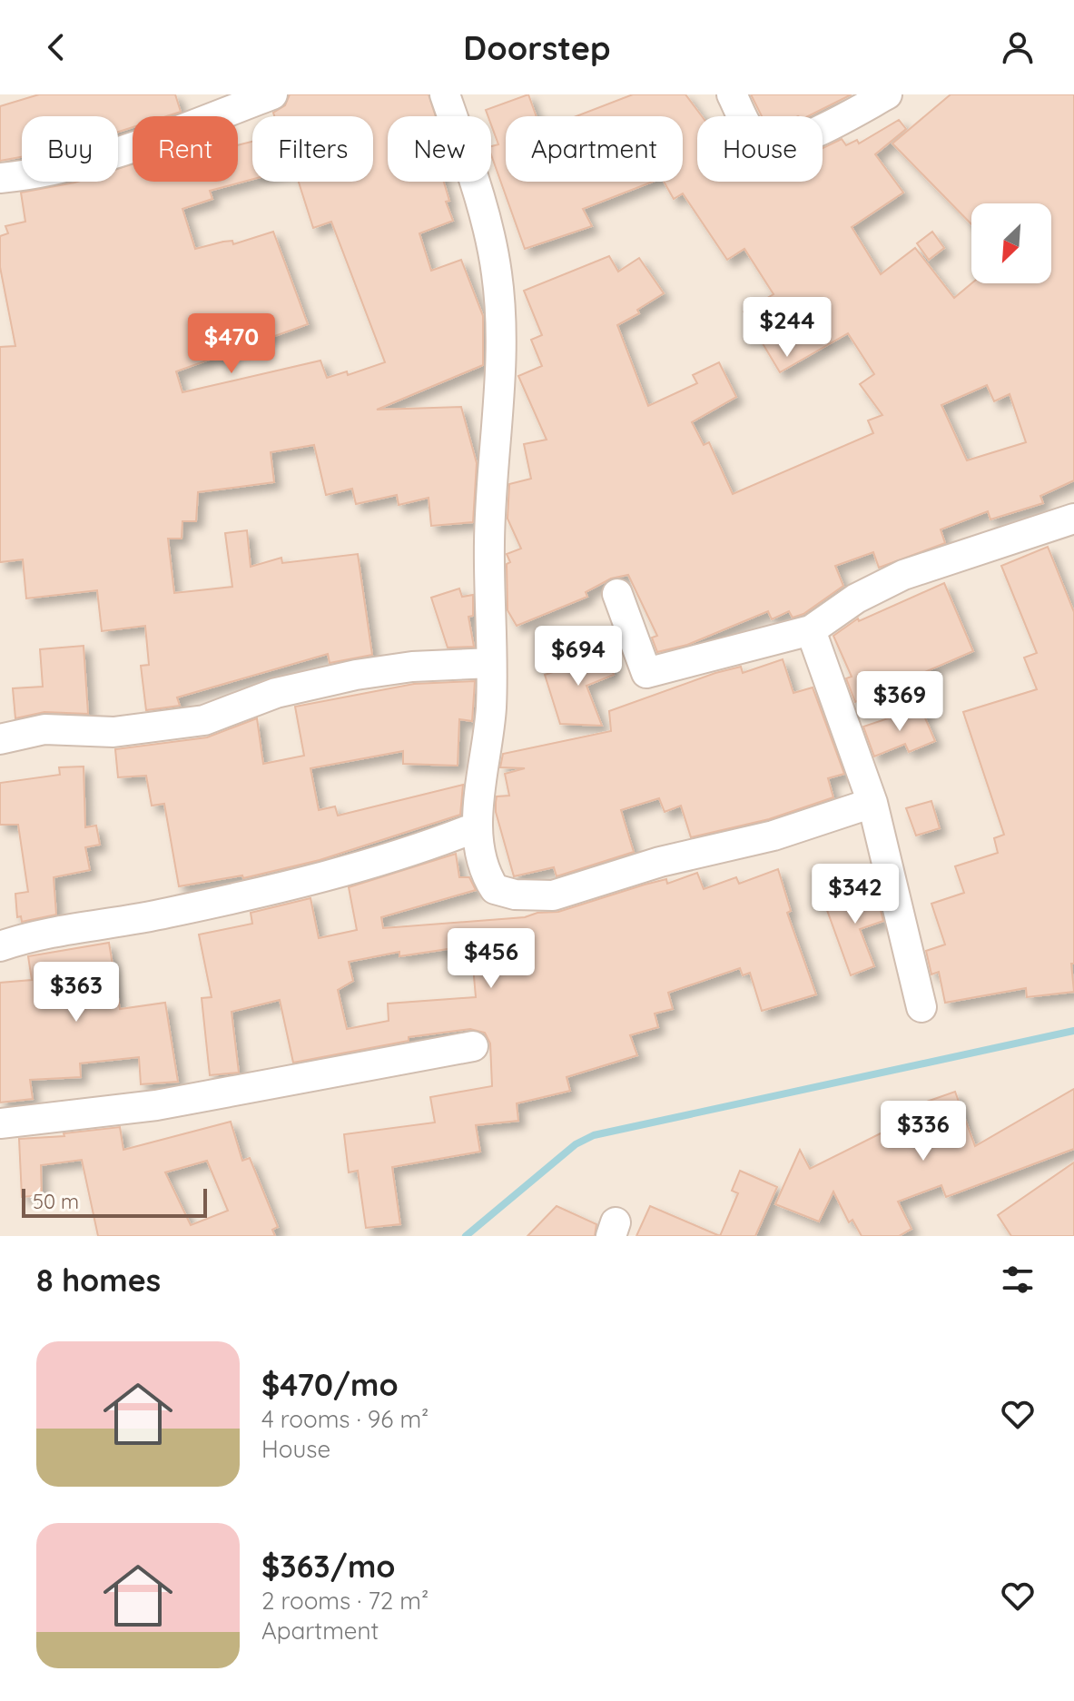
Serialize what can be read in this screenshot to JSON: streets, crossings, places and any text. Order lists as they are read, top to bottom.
{
  "scale_bar": "50 m",
  "north": "bottom left",
  "page": {
    "header": "Doorstep",
    "chip": [
      "Buy",
      "Rent",
      "Filters",
      "New",
      "Apartment",
      "House"
    ],
    "price": [
      "$244",
      "$470",
      "$694",
      "$369",
      "$342",
      "$456",
      "$363",
      "$336"
    ],
    "scale": "50 m",
    "heading": "8 homes",
    "list": [
      {
        "name": "$470/mo",
        "note": "4 rooms · 96 m² · House"
      },
      {
        "name": "$363/mo",
        "note": "2 rooms · 72 m² · Apartment"
      }
    ]
  }
}
